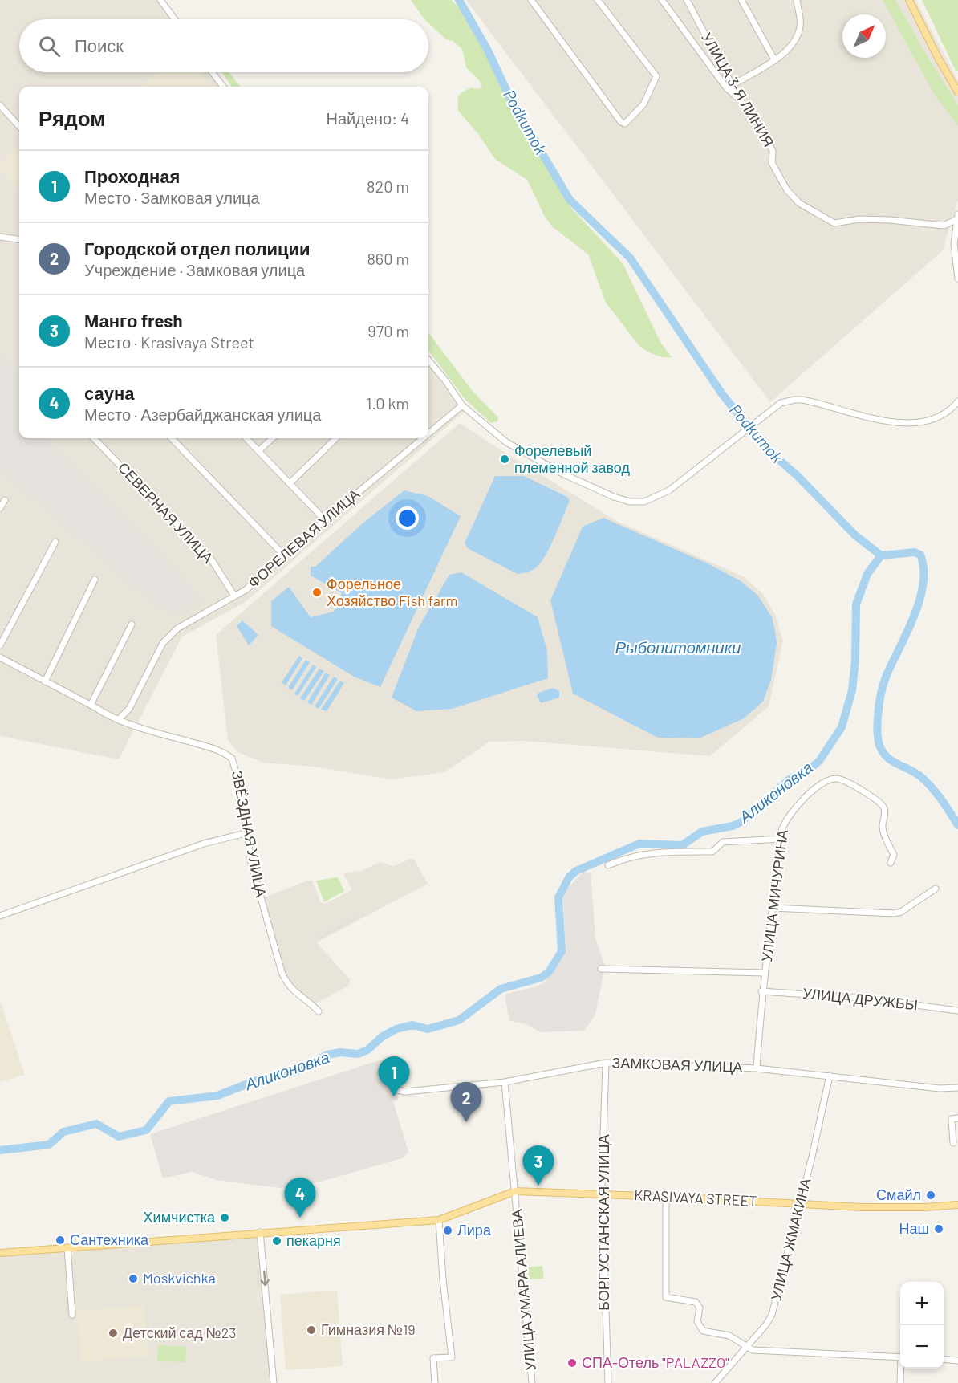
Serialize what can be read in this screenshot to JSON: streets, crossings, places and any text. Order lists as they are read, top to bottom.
{
  "streets": {
    "main road": ["KRASIVAYA STREET"],
    "street": [
      "УЛИЦА 3-Я ЛИНИЯ",
      "СЕВЕРНАЯ УЛИЦА",
      "ФОРЕЛЕВАЯ УЛИЦА",
      "ЗВЁЗДНАЯ УЛИЦА",
      "УЛИЦА МИЧУРИНА",
      "УЛИЦА ДРУЖБЫ",
      "ЗАМКОВАЯ УЛИЦА",
      "БОРГУСТАНСКАЯ УЛИЦА",
      "УЛИЦА ЖМАКИНА",
      "УЛИЦА УМАРА АЛИЕВА"
    ]
  },
  "crossings": [
    ["СЕВЕРНАЯ УЛИЦА", "ФОРЕЛЕВАЯ УЛИЦА"],
    ["ФОРЕЛЕВАЯ УЛИЦА", "ЗВЁЗДНАЯ УЛИЦА"],
    ["УЛИЦА МИЧУРИНА", "УЛИЦА ДРУЖБЫ"],
    ["УЛИЦА МИЧУРИНА", "ЗАМКОВАЯ УЛИЦА"],
    ["ЗАМКОВАЯ УЛИЦА", "БОРГУСТАНСКАЯ УЛИЦА"],
    ["ЗАМКОВАЯ УЛИЦА", "УЛИЦА ЖМАКИНА"],
    ["ЗАМКОВАЯ УЛИЦА", "УЛИЦА УМАРА АЛИЕВА"],
    ["KRASIVAYA STREET", "БОРГУСТАНСКАЯ УЛИЦА"],
    ["KRASIVAYA STREET", "УЛИЦА ЖМАКИНА"],
    ["KRASIVAYA STREET", "УЛИЦА УМАРА АЛИЕВА"]
  ],
  "water": ["Podkumok", "Рыбопитомники", "Аликоновка"],
  "places": [
    "Форелевый племенной завод",
    "Форельное Хозяйство Fish farm",
    "Смайл",
    "Химчистка",
    "Наш",
    "Лира",
    "Сантехника",
    "пекарня",
    "Moskvichka",
    "Гимназия №19",
    "Детский сад №23",
    "СПА-Отель \"PALAZZO\""
  ],
  "north": "top right",
  "page": {
    "search": "Поиск",
    "heading": ["Рядом", "Найдено: 4"],
    "list": [
      {
        "mark": "1",
        "name": "Проходная",
        "note": "Место · Замковая улица",
        "value": "820 m"
      },
      {
        "mark": "2",
        "name": "Городской отдел полиции",
        "note": "Учреждение · Замковая улица",
        "value": "860 m"
      },
      {
        "mark": "3",
        "name": "Манго fresh",
        "note": "Место · Krasivaya Street",
        "value": "970 m"
      },
      {
        "mark": "4",
        "name": "сауна",
        "note": "Место · Азербайджанская улица",
        "value": "1.0 km"
      }
    ],
    "pins": [
      "1",
      "2",
      "3",
      "4"
    ],
    "map_buttons": ["+", "−"]
  }
}
